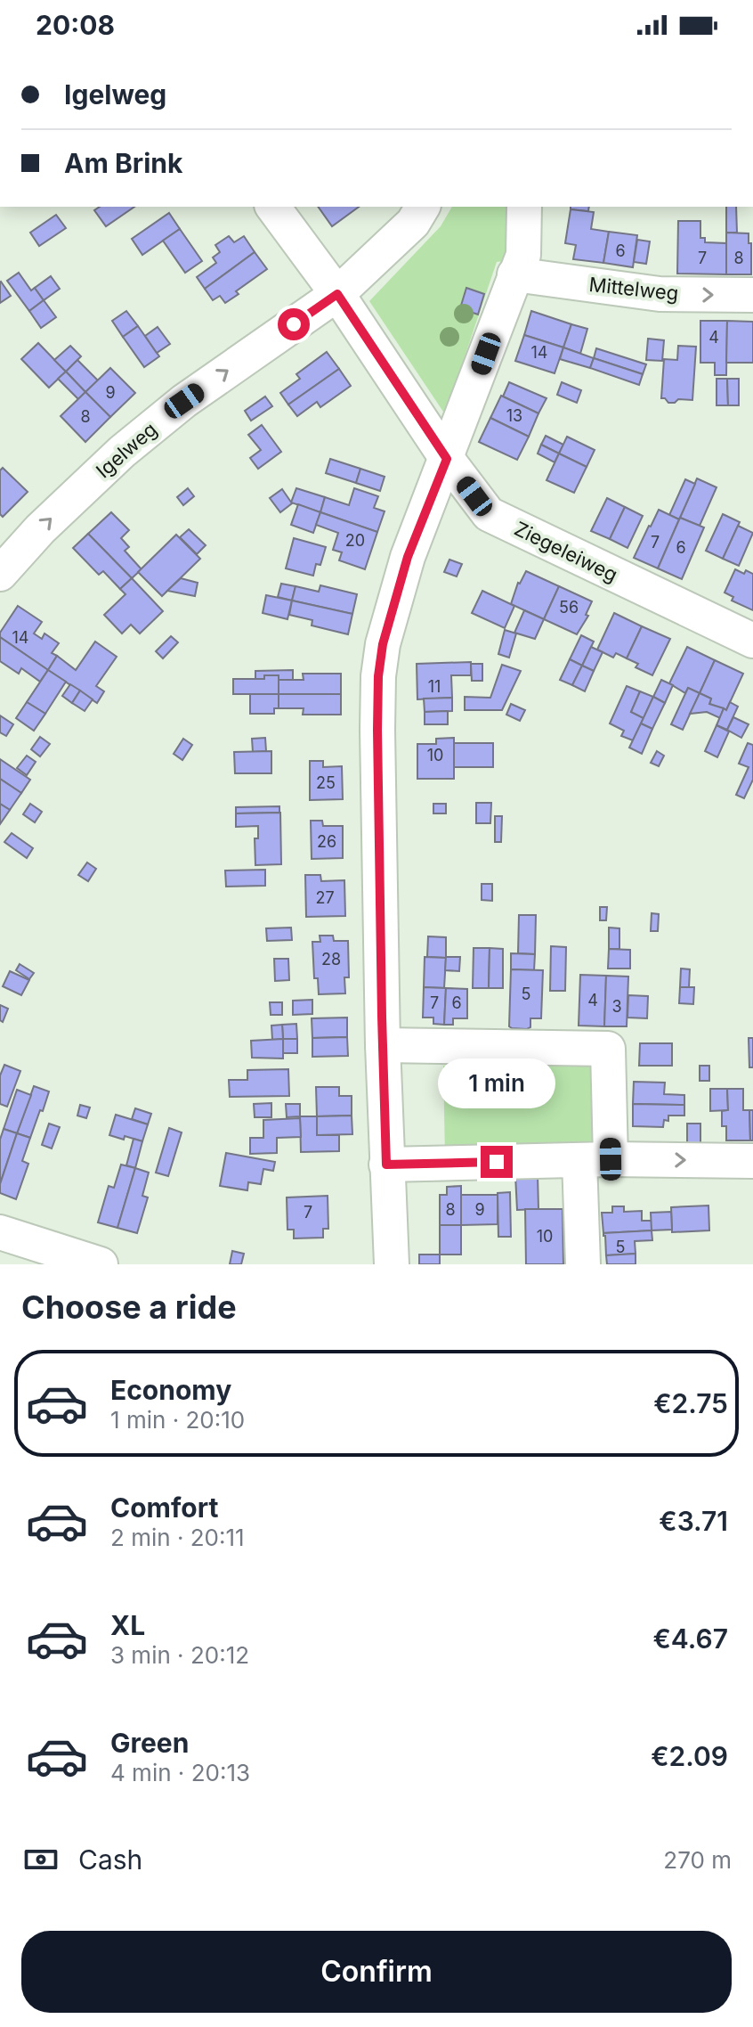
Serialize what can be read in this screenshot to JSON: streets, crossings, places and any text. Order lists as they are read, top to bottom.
{
  "streets": {
    "street": ["Mittelweg", "Igelweg", "Ziegeleiweg"]
  },
  "crossings": [
    ["Igelweg", "Ziegeleiweg"]
  ],
  "one_way": ["Mittelweg", "Igelweg"],
  "house_numbers": [
    "6",
    "7",
    "8",
    "4",
    "14",
    "9",
    "13",
    "8",
    "20",
    "7",
    "6",
    "56",
    "14",
    "11",
    "10",
    "25",
    "26",
    "27",
    "28",
    "5",
    "4",
    "7",
    "6",
    "3",
    "8",
    "9",
    "7",
    "10",
    "5"
  ],
  "page": {
    "status": "20:08",
    "banner": ["Igelweg", "Am Brink"],
    "bubble": "1 min",
    "heading": "Choose a ride",
    "list": [
      {
        "name": "Economy",
        "note": "1 min · 20:10",
        "value": "€2.75"
      },
      {
        "name": "Comfort",
        "note": "2 min · 20:11",
        "value": "€3.71"
      },
      {
        "name": "XL",
        "note": "3 min · 20:12",
        "value": "€4.67"
      },
      {
        "name": "Green",
        "note": "4 min · 20:13",
        "value": "€2.09"
      }
    ],
    "pay": ["Cash", "270 m"],
    "buttons": "Confirm"
  }
}
